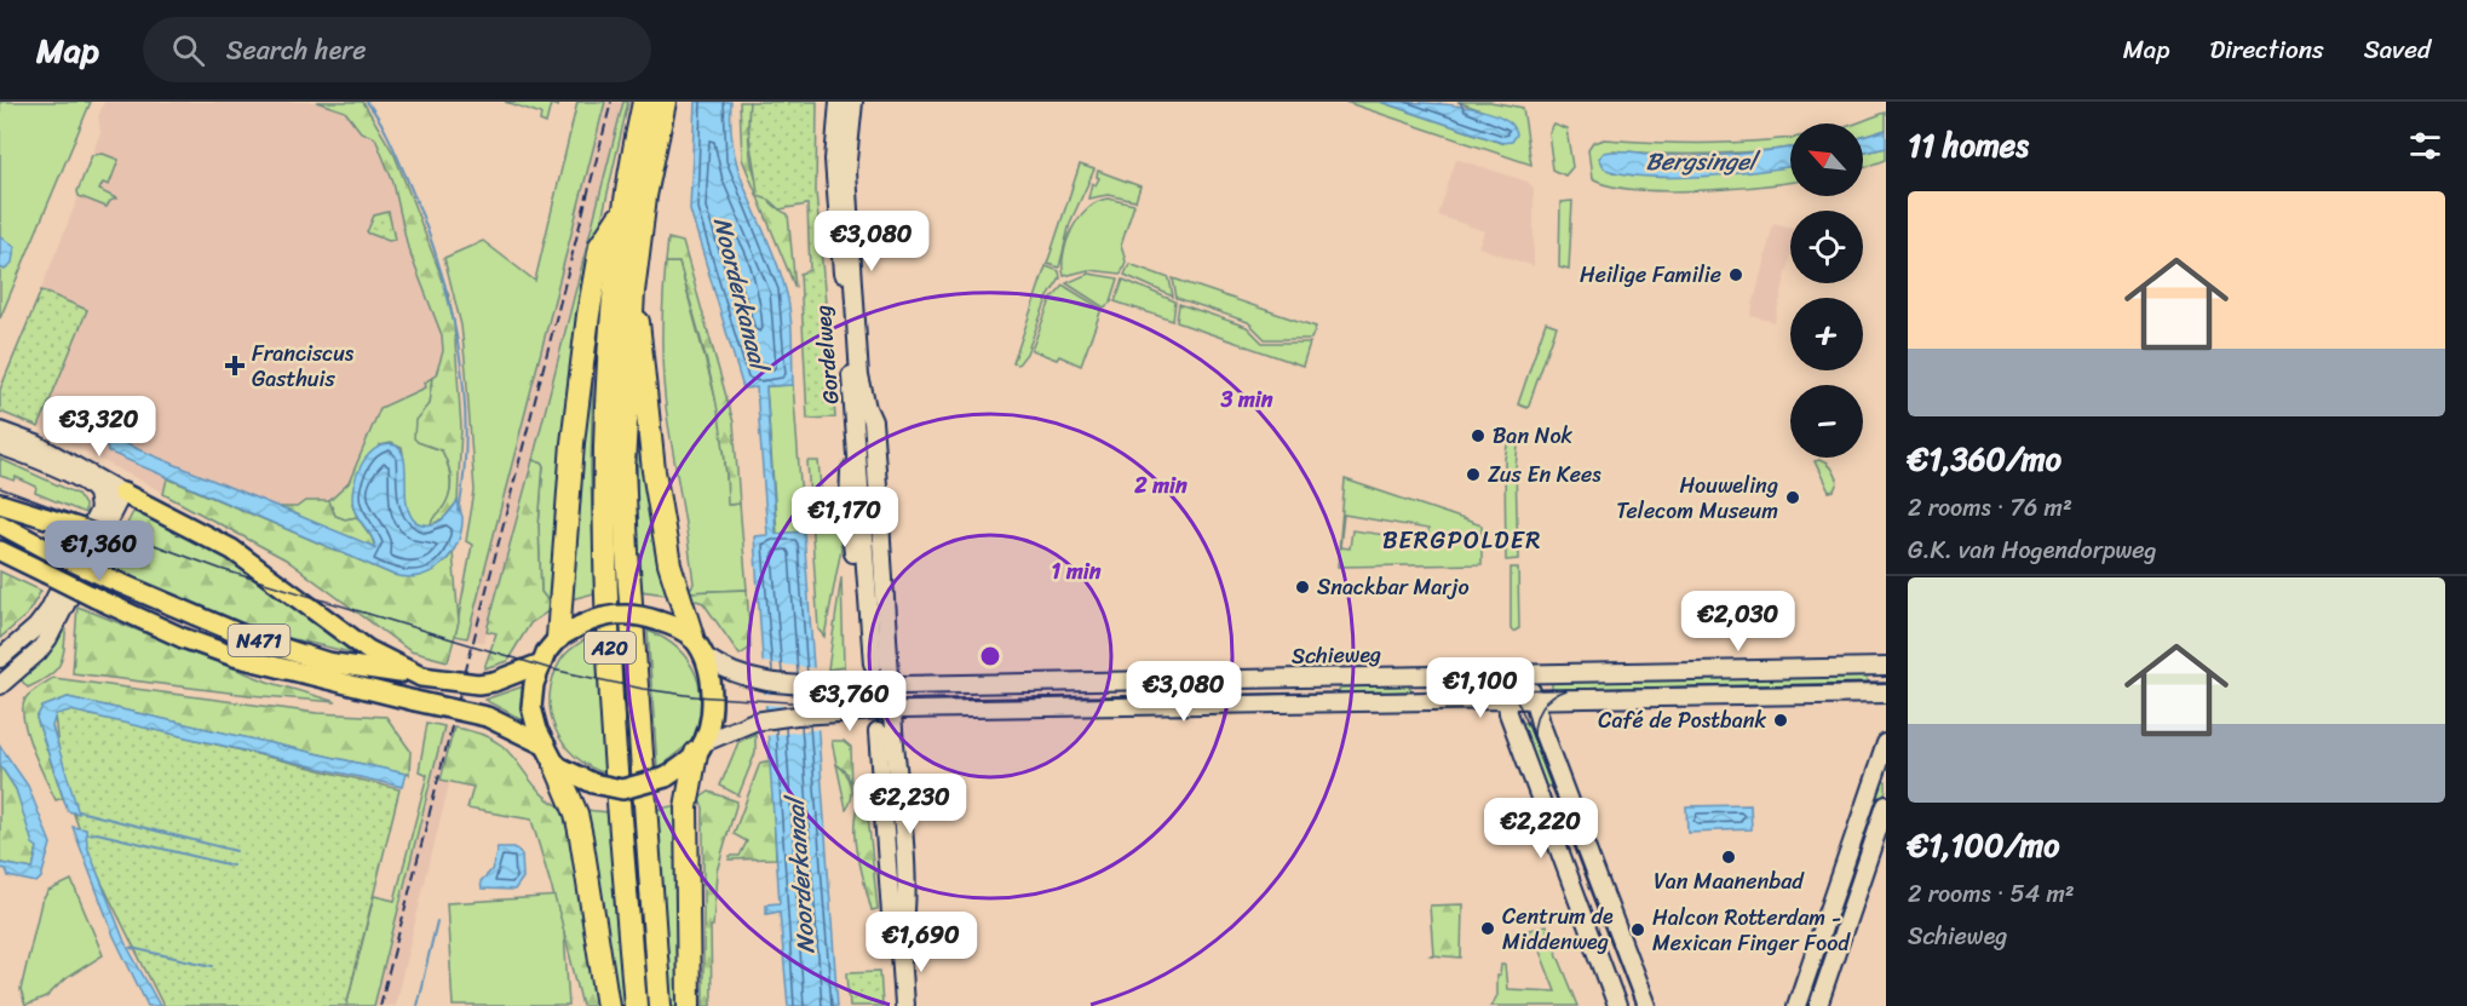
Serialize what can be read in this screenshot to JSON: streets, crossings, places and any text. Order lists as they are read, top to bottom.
{
  "streets": {
    "highway": ["A20"],
    "main road": ["Gordelweg", "N471", "Schieweg"]
  },
  "crossings": [
    ["Gordelweg", "Schieweg"],
    ["N471", "A20"],
    ["N471", "Schieweg"],
    ["A20", "Schieweg"]
  ],
  "districts": ["BERGPOLDER"],
  "water": ["Bergsingel", "Noorderkanaal"],
  "places": {
    "other": [
      "Heilige Familie",
      "Ban Nok",
      "Zus En Kees",
      "Houweling Telecom Museum",
      "Snackbar Marjo",
      "Café de Postbank",
      "Van Maanenbad",
      "Centrum de Middenweg",
      "Halcon Rotterdam - Mexican Finger Food"
    ],
    "health": ["Franciscus Gasthuis"]
  },
  "north": "top left",
  "page": {
    "header": "Map",
    "search": "Search here",
    "nav": ["Map", "Directions", "Saved"],
    "heading": "11 homes",
    "map_buttons": ["+", "−"],
    "list": [
      {
        "name": "€1,360/mo",
        "note": "2 rooms · 76 m² · G.K. van Hogendorpweg"
      },
      {
        "name": "€1,100/mo",
        "note": "2 rooms · 54 m² · Schieweg"
      }
    ],
    "price": [
      "€3,080",
      "€3,320",
      "€1,170",
      "€1,360",
      "€2,030",
      "€1,100",
      "€3,080",
      "€3,760",
      "€2,230",
      "€2,220",
      "€1,690"
    ]
  },
  "rings": ["3 min", "2 min", "1 min"]
}
